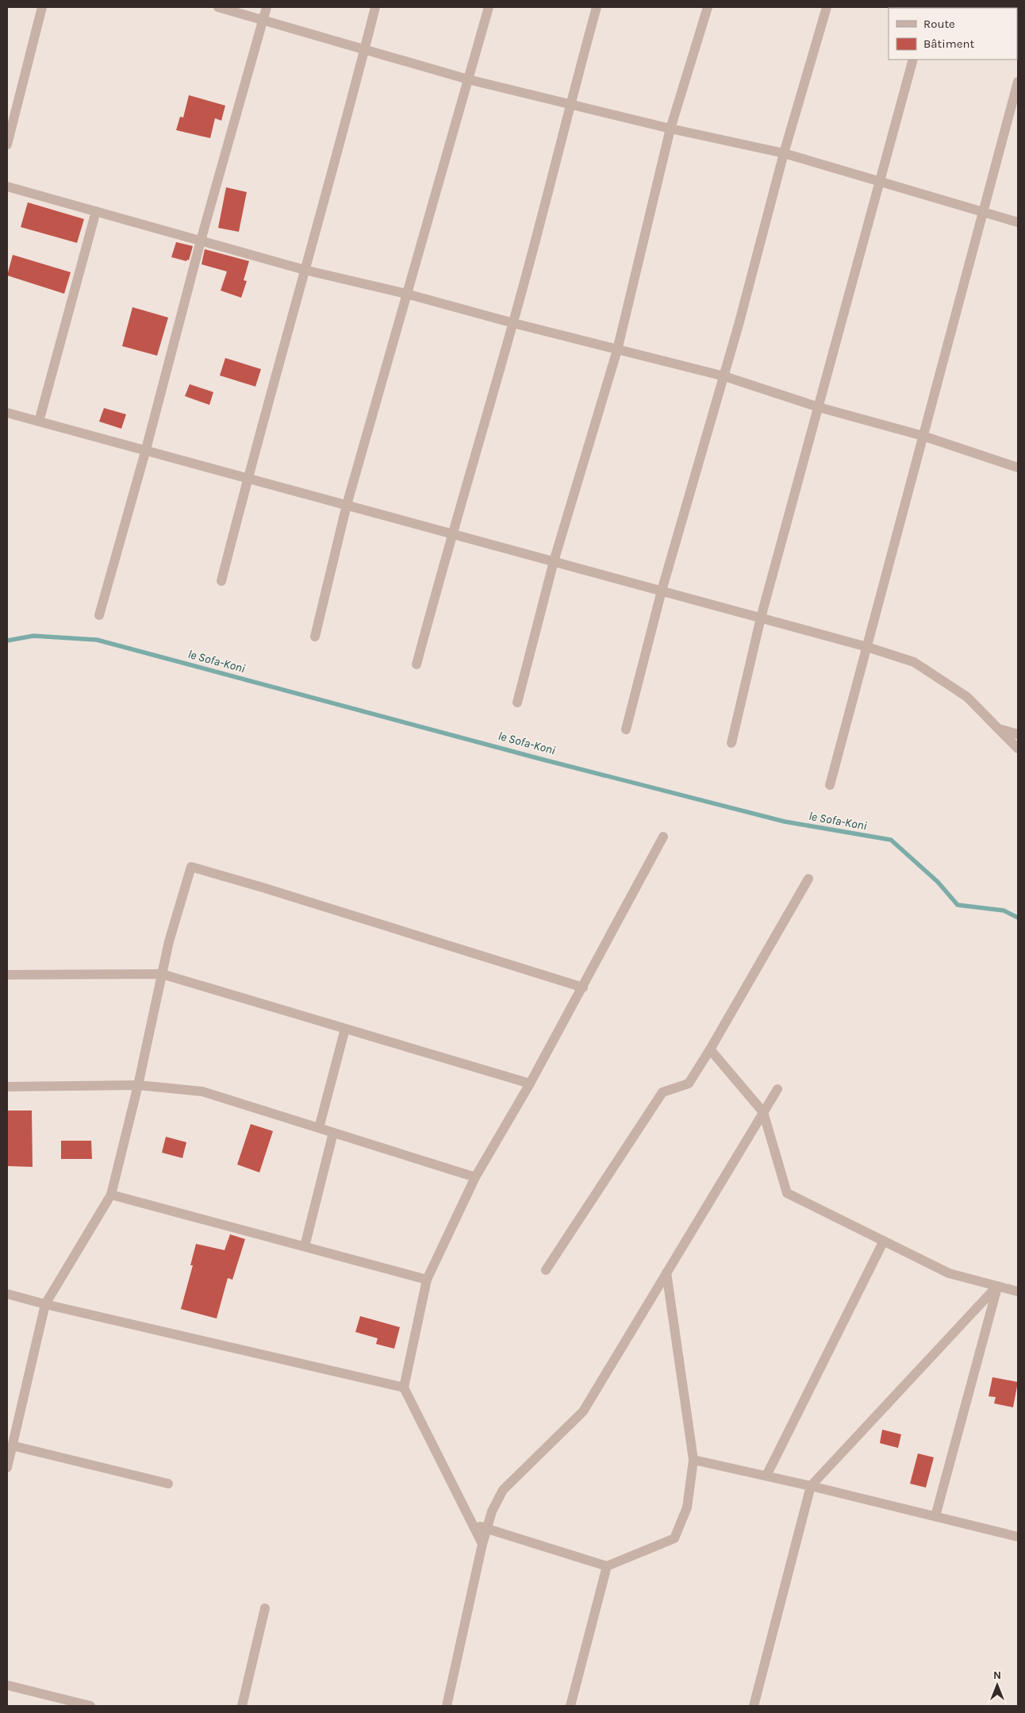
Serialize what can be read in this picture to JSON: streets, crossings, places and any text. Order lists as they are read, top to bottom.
{
  "water": ["le Sofa-Koni"],
  "legend": ["Route", "Bâtiment"],
  "north": "top"
}
